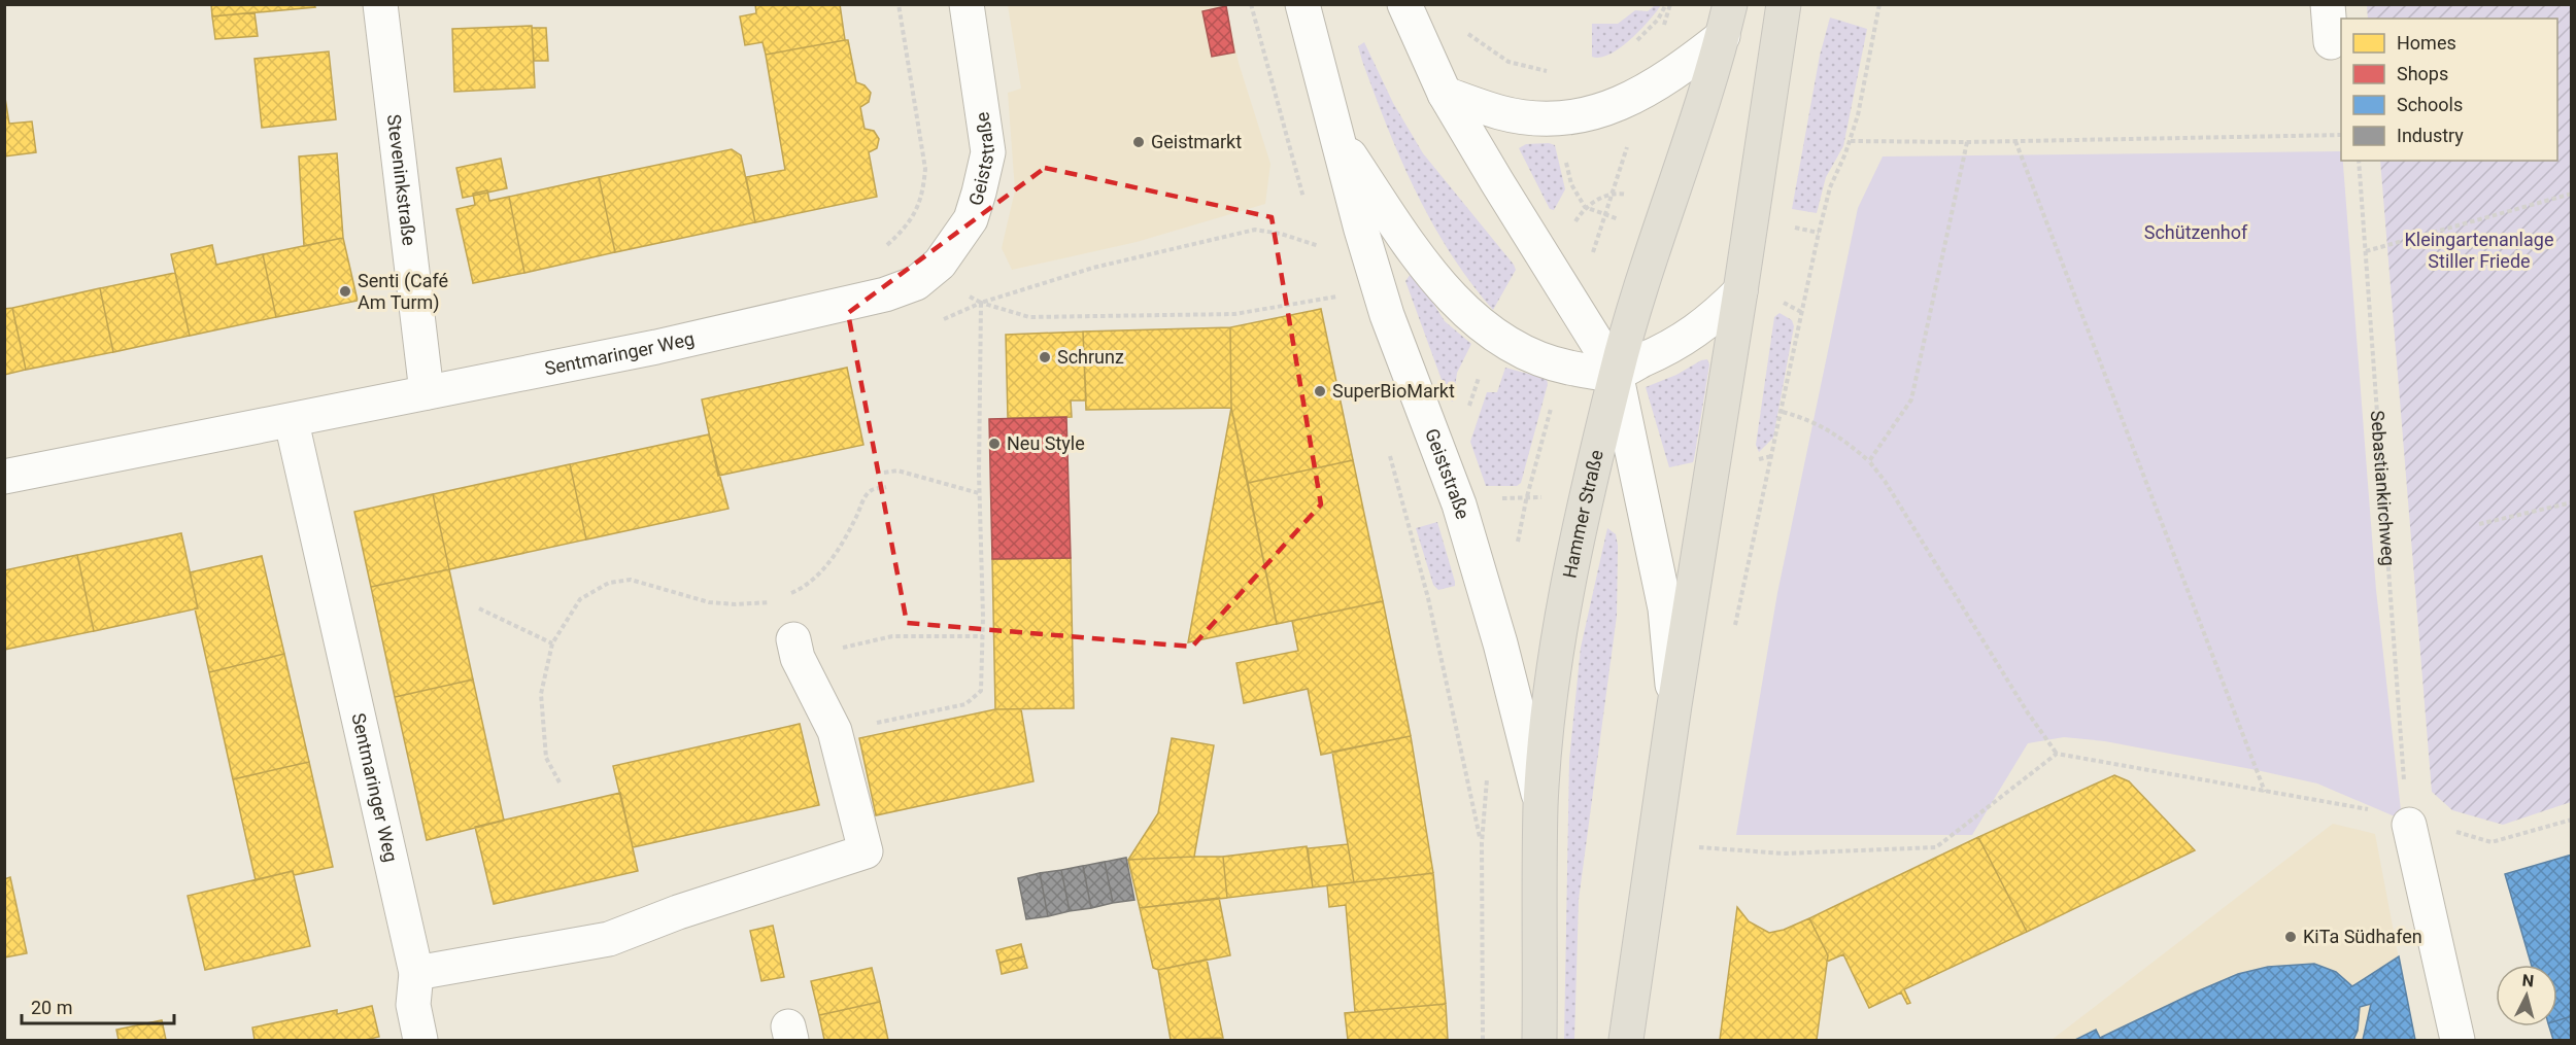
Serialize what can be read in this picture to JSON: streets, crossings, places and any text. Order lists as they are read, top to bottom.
{
  "streets": {
    "main road": ["Hammer Straße"],
    "street": ["Geiststraße", "Steveninkstraße", "Sentmaringer Weg"],
    "path": ["Sebastiankirchweg"]
  },
  "crossings": [
    ["Geiststraße", "Sentmaringer Weg"],
    ["Geiststraße", "Hammer Straße"],
    ["Steveninkstraße", "Sentmaringer Weg"]
  ],
  "parks": ["Schützenhof", "Kleingartenanlage Stiller Friede"],
  "places": [
    "Geistmarkt",
    "Senti (Café Am Turm)",
    "Schrunz",
    "SuperBioMarkt",
    "Neu Style",
    "KiTa Südhafen"
  ],
  "legend": [
    "Homes",
    "Shops",
    "Schools",
    "Industry"
  ],
  "scale_bar": "20 m",
  "north": "top"
}
